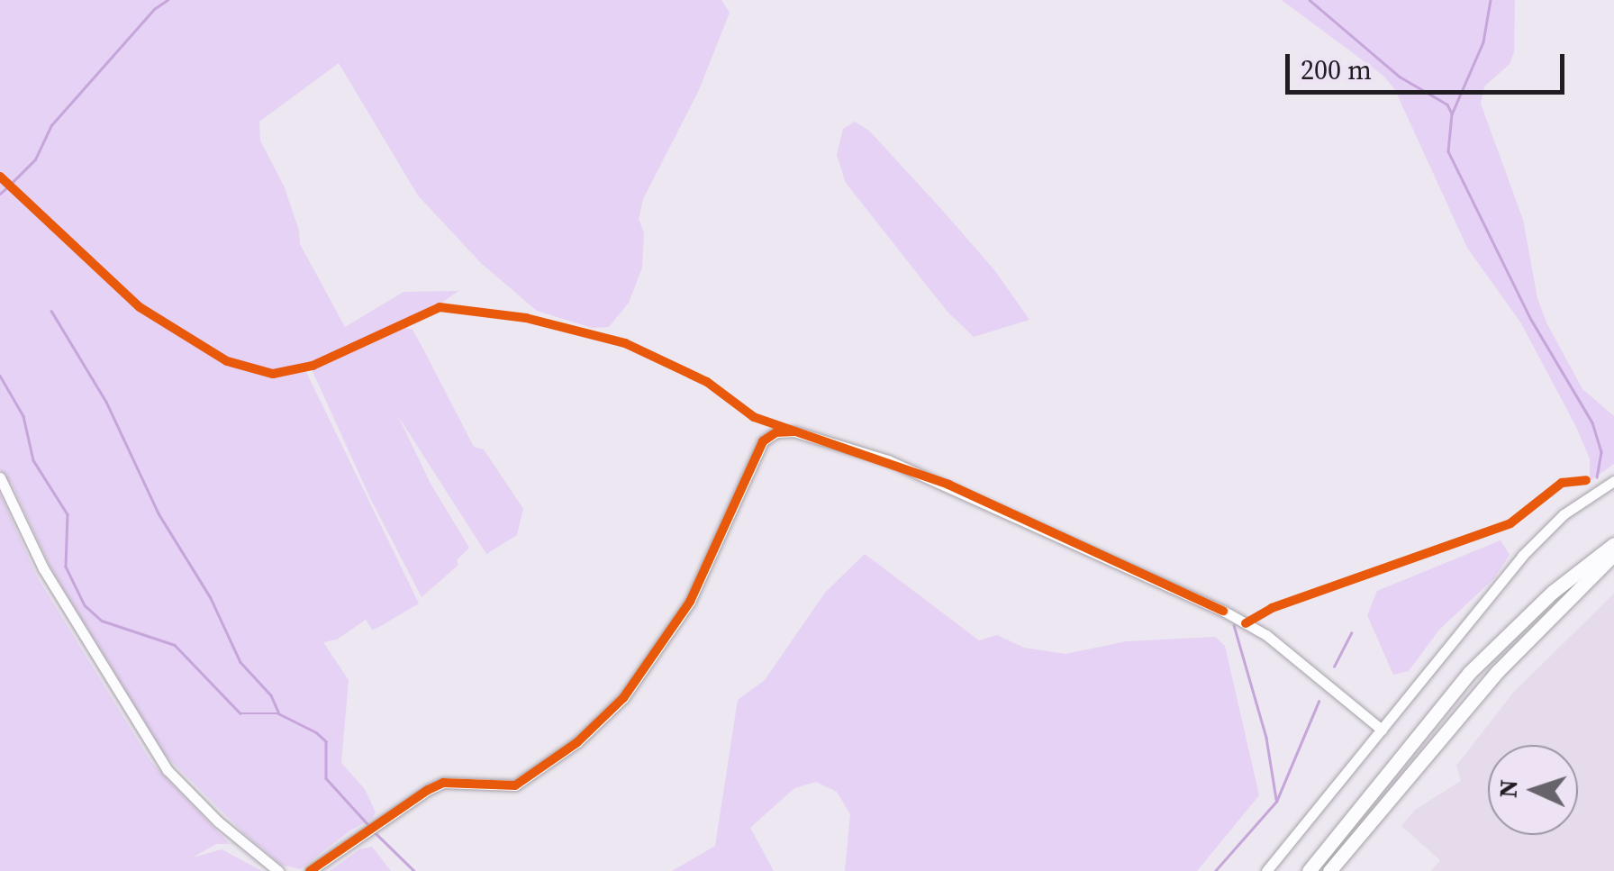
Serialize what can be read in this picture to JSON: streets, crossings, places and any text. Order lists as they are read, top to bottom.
{
  "scale_bar": "200 m",
  "north": "left"
}
